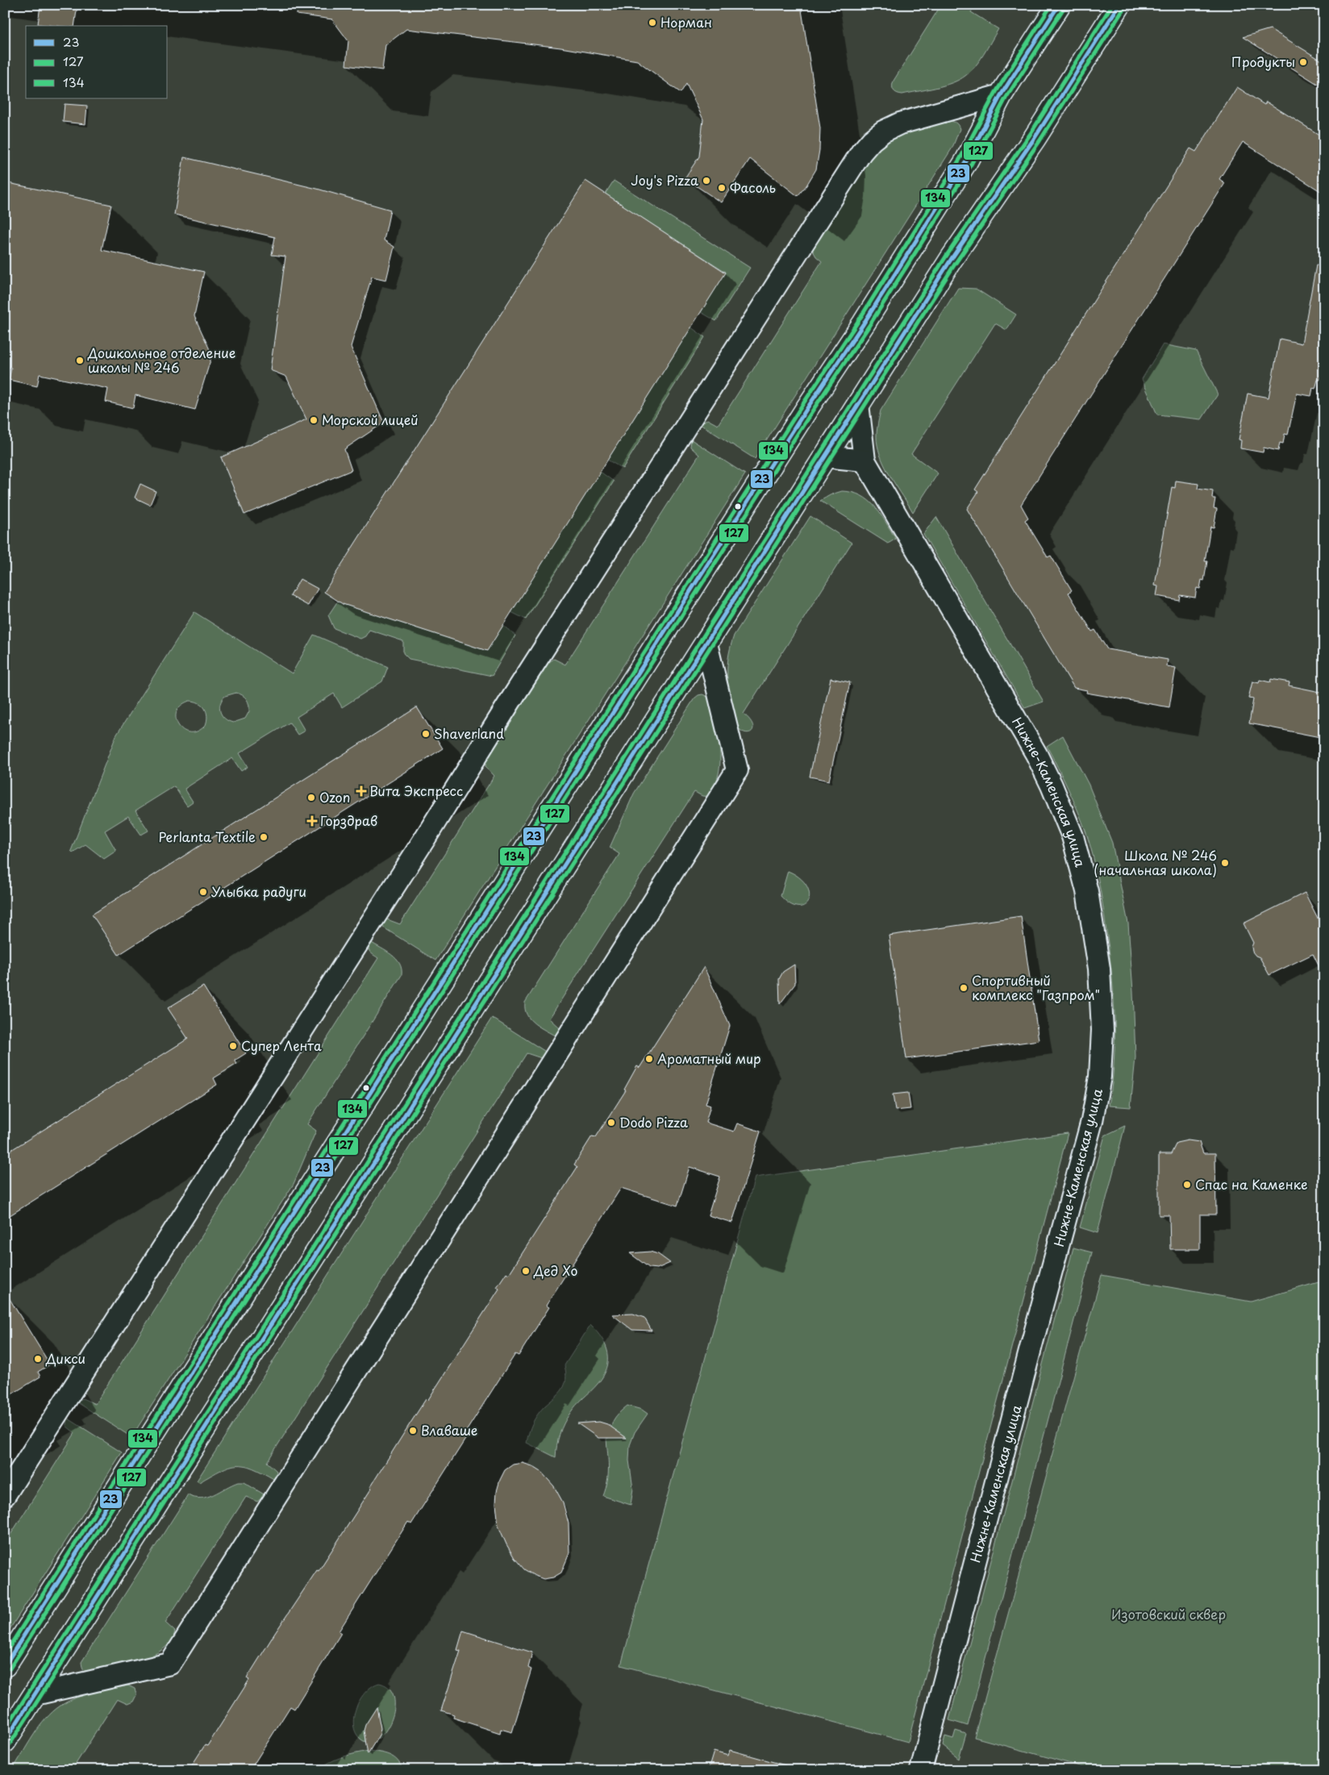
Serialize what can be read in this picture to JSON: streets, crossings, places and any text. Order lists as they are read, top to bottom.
{
  "streets": {
    "street": ["Нижне-Каменская улица"]
  },
  "parks": ["Изотовский сквер"],
  "places": {
    "other": [
      "Норман",
      "Продукты",
      "Joy's Pizza",
      "Фасоль",
      "Дошкольное отделение школы № 246",
      "Морской лицей",
      "Shaverland",
      "Ozon",
      "Perlanta Textile",
      "Школа № 246 (начальная школа)",
      "Улыбка радуги",
      "Спортивный комплекс \"Газпром\"",
      "Супер Лента",
      "Ароматный мир",
      "Dodo Pizza",
      "Спас на Каменке",
      "Дед Хо",
      "Дикси",
      "Влаваше"
    ],
    "health": ["Вита Экспресс", "Горздрав"]
  },
  "lines": ["transit line 23", "transit line 134", "transit line 127"],
  "legend": ["23", "127", "134"]
}
